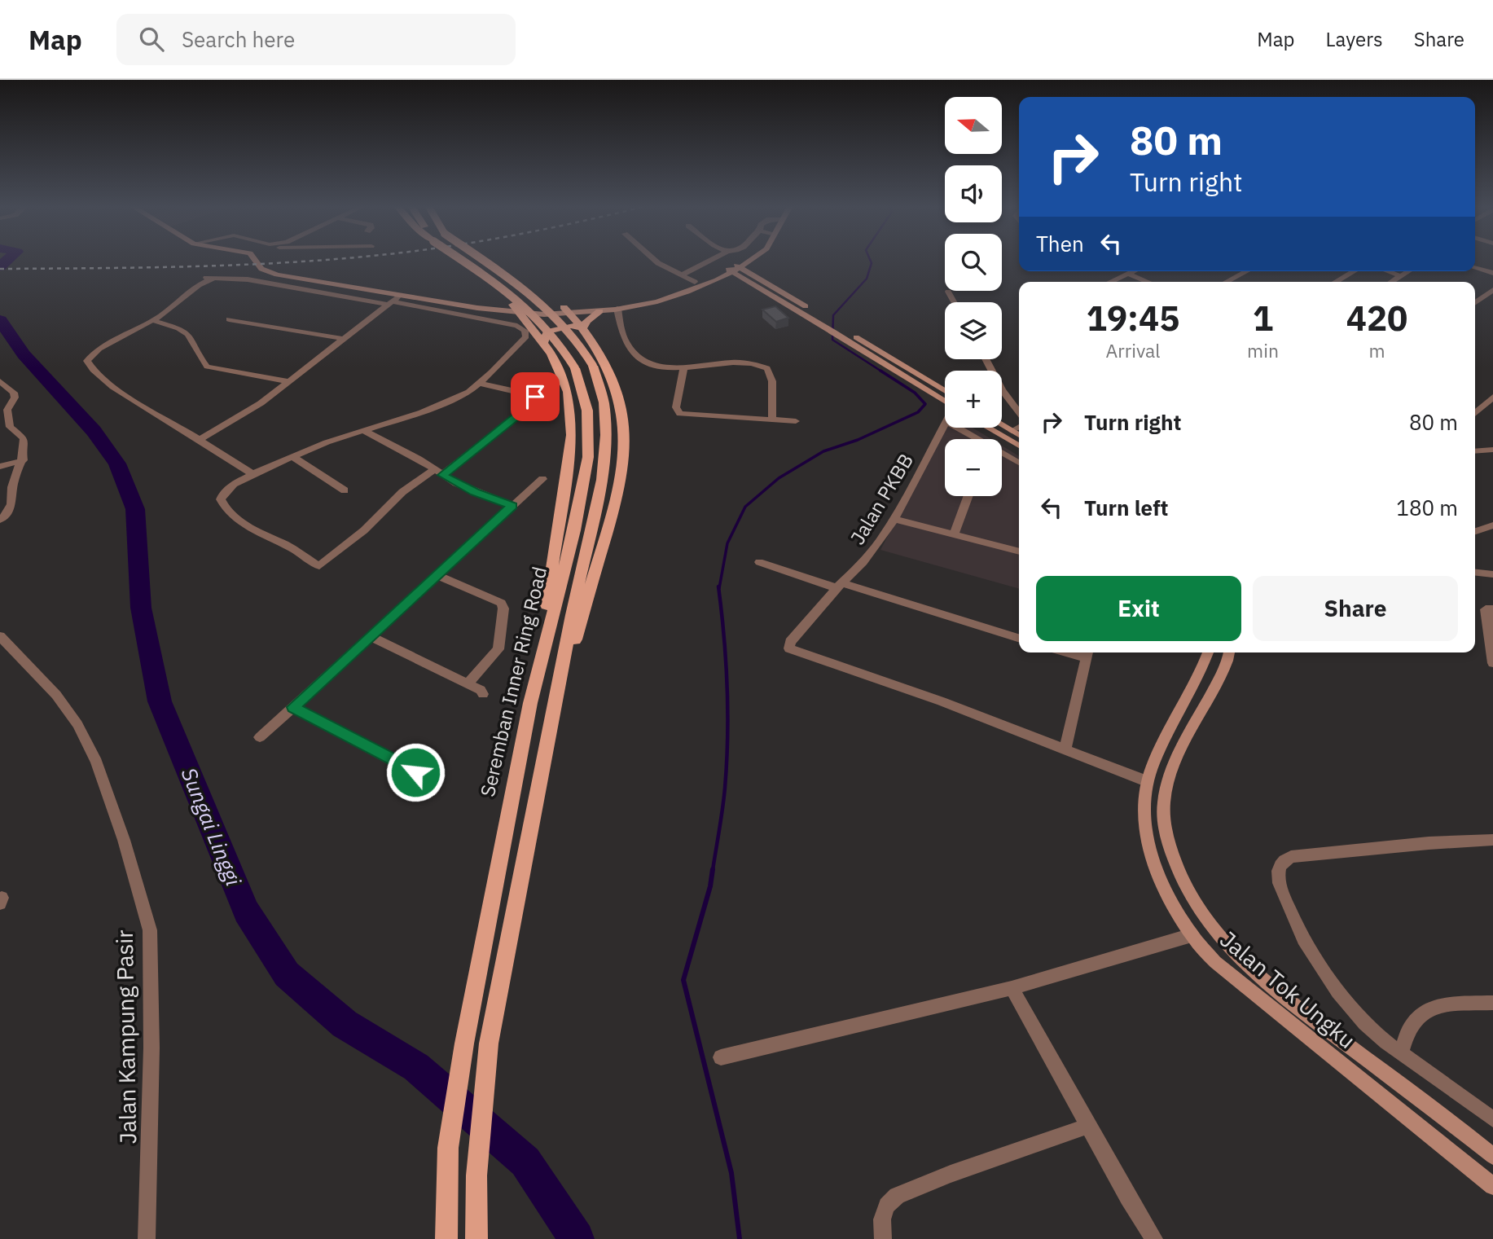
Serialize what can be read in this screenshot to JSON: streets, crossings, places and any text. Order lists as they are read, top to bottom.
{
  "streets": {
    "main road": ["Seremban Inner Ring Road", "Jalan Tok Ungku"],
    "street": ["Jalan PKBB", "Jalan Kampung Pasir"]
  },
  "water": ["Sungai Linggi"],
  "north": "left",
  "page": {
    "header": "Map",
    "search": "Search here",
    "nav": ["Map", "Layers", "Share"],
    "map_buttons": ["+", "−"],
    "turn": ["80 m", "Turn right"],
    "then": "Then",
    "eta": [
      "19:45",
      "Arrival",
      "1",
      "min",
      "420",
      "m"
    ],
    "list": [
      {
        "name": "Turn right",
        "value": "80 m"
      },
      {
        "name": "Turn left",
        "value": "180 m"
      }
    ],
    "buttons": ["Exit", "Share"]
  }
}
